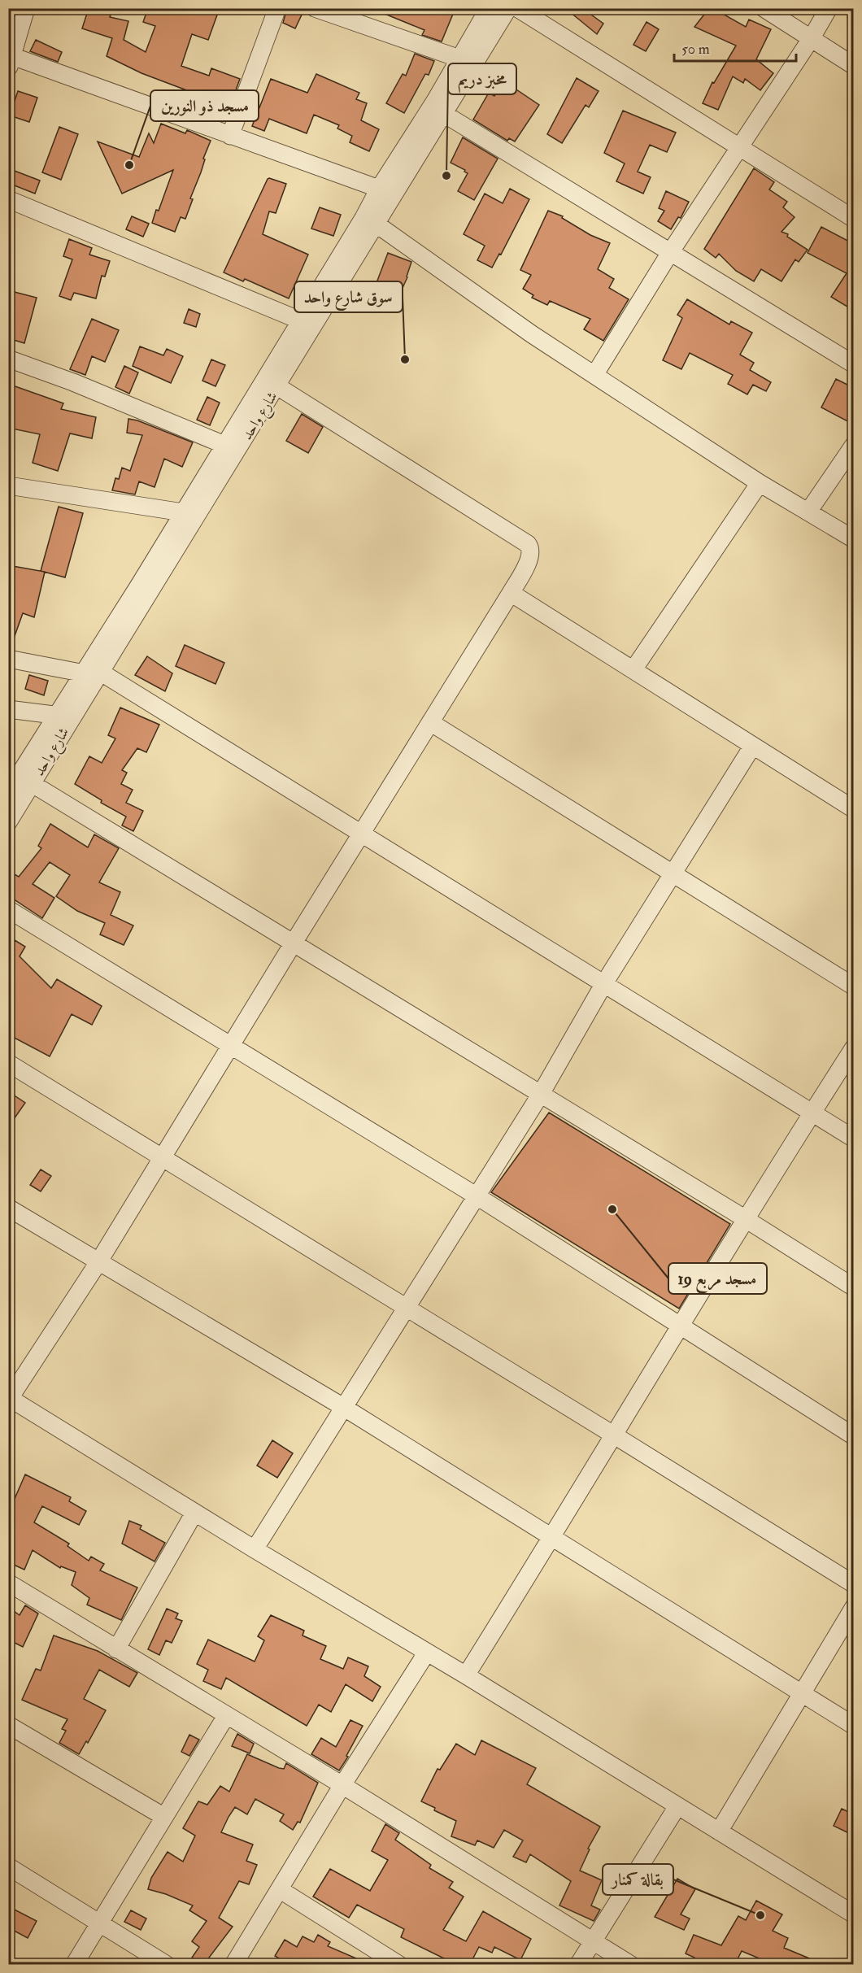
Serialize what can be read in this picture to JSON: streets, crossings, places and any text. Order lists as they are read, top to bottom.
{
  "streets": {
    "street": ["شارع واحد"]
  },
  "places": [
    "مسجد ذو النورين",
    "مخبز دريم",
    "سوق شارع واحد",
    "مسجد مربع 19",
    "بقالة كمنار"
  ],
  "scale_bar": "50 m"
}
